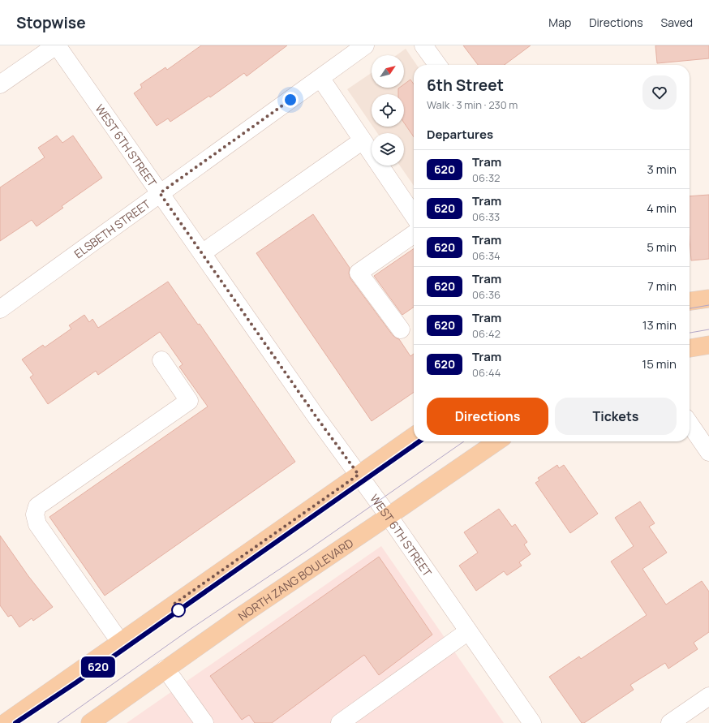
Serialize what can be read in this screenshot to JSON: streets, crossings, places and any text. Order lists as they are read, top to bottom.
{
  "streets": {
    "main road": ["NORTH ZANG BOULEVARD"],
    "street": ["WEST 6TH STREET", "ELSBETH STREET"]
  },
  "crossings": [
    ["WEST 6TH STREET", "ELSBETH STREET"],
    ["WEST 6TH STREET", "NORTH ZANG BOULEVARD"]
  ],
  "lines": ["tram line 620"],
  "north": "top right",
  "page": {
    "header": "Stopwise",
    "nav": ["Map", "Directions", "Saved"],
    "on_map": "620",
    "heading": [
      ["6th Street", "Walk · 3 min · 230 m"],
      "Departures"
    ],
    "list": [
      {
        "mark": "620",
        "name": "Tram",
        "note": "06:32",
        "value": "3 min"
      },
      {
        "mark": "620",
        "name": "Tram",
        "note": "06:33",
        "value": "4 min"
      },
      {
        "mark": "620",
        "name": "Tram",
        "note": "06:34",
        "value": "5 min"
      },
      {
        "mark": "620",
        "name": "Tram",
        "note": "06:36",
        "value": "7 min"
      },
      {
        "mark": "620",
        "name": "Tram",
        "note": "06:42",
        "value": "13 min"
      },
      {
        "mark": "620",
        "name": "Tram",
        "note": "06:44",
        "value": "15 min"
      }
    ],
    "buttons": ["Directions", "Tickets"]
  }
}
